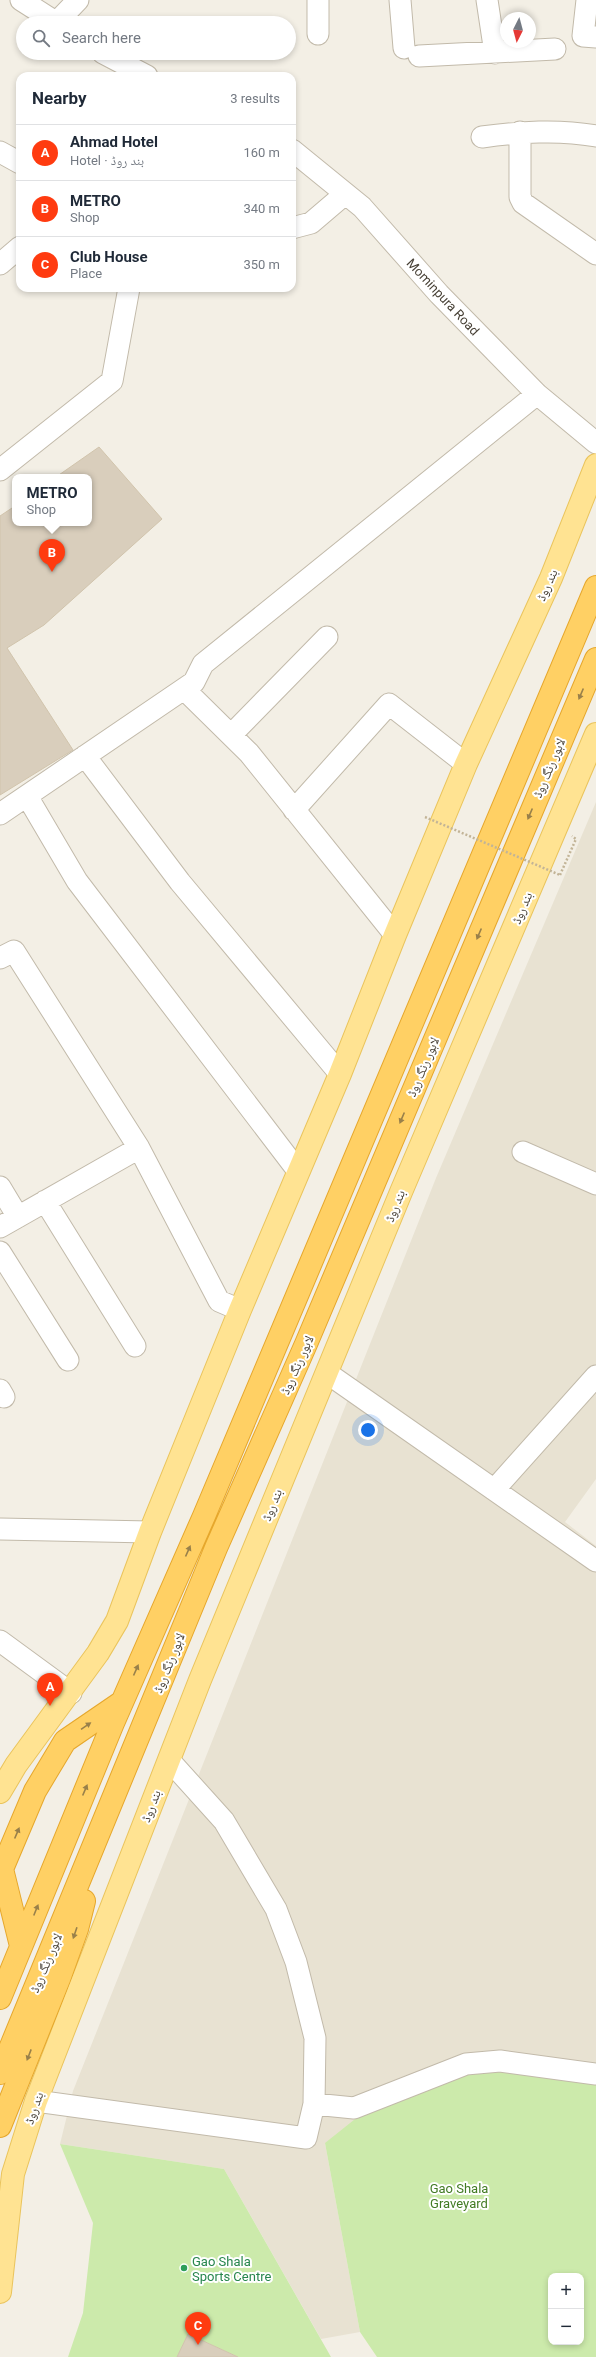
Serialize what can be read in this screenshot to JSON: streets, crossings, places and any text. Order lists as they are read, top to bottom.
{
  "streets": {
    "highway": ["لاہور رنگ روڈ"],
    "main road": ["بند روڈ"],
    "street": ["Mominpura Road"]
  },
  "parks": ["Gao Shala Graveyard"],
  "places": ["Gao Shala Sports Centre"],
  "north": "bottom",
  "page": {
    "search": "Search here",
    "heading": ["Nearby", "3 results"],
    "list": [
      {
        "mark": "A",
        "name": "Ahmad Hotel",
        "note": "Hotel · بند روڈ",
        "value": "160 m"
      },
      {
        "mark": "B",
        "name": "METRO",
        "note": "Shop",
        "value": "340 m"
      },
      {
        "mark": "C",
        "name": "Club House",
        "note": "Place",
        "value": "350 m"
      }
    ],
    "popup": ["METRO", "Shop"],
    "pins": ["B", "A", "C"],
    "map_buttons": ["+", "−"]
  }
}
